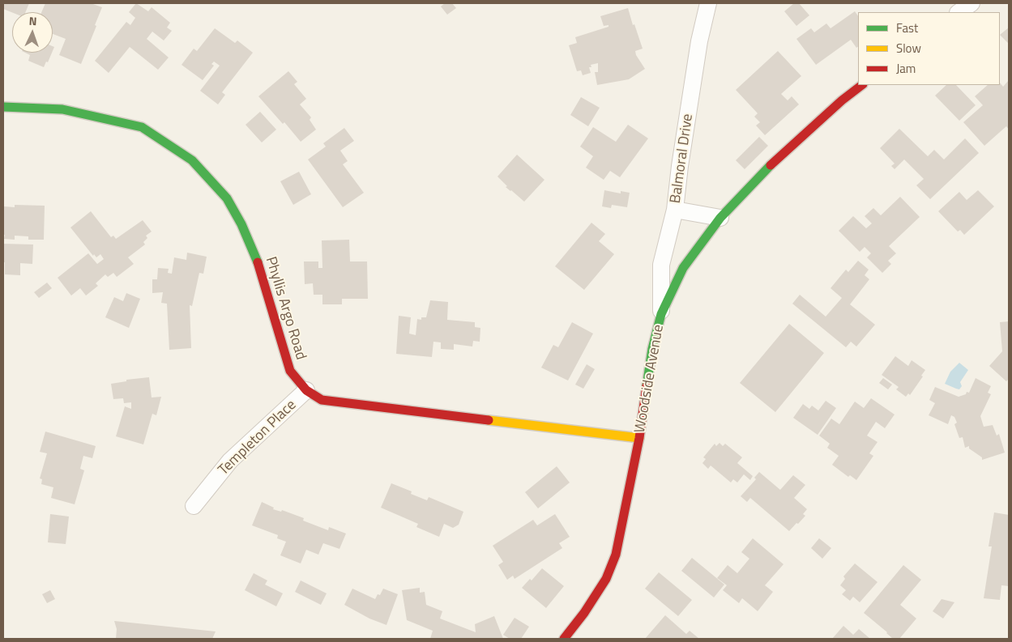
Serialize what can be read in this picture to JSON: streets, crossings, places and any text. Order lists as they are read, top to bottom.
{
  "streets": {
    "street": [
      "Balmoral Drive",
      "Phyllis Argo Road",
      "Woodside Avenue",
      "Templeton Place"
    ]
  },
  "crossings": [
    ["Balmoral Drive", "Woodside Avenue"],
    ["Phyllis Argo Road", "Woodside Avenue"],
    ["Phyllis Argo Road", "Templeton Place"]
  ],
  "legend": ["Fast", "Slow", "Jam"],
  "north": "top"
}
